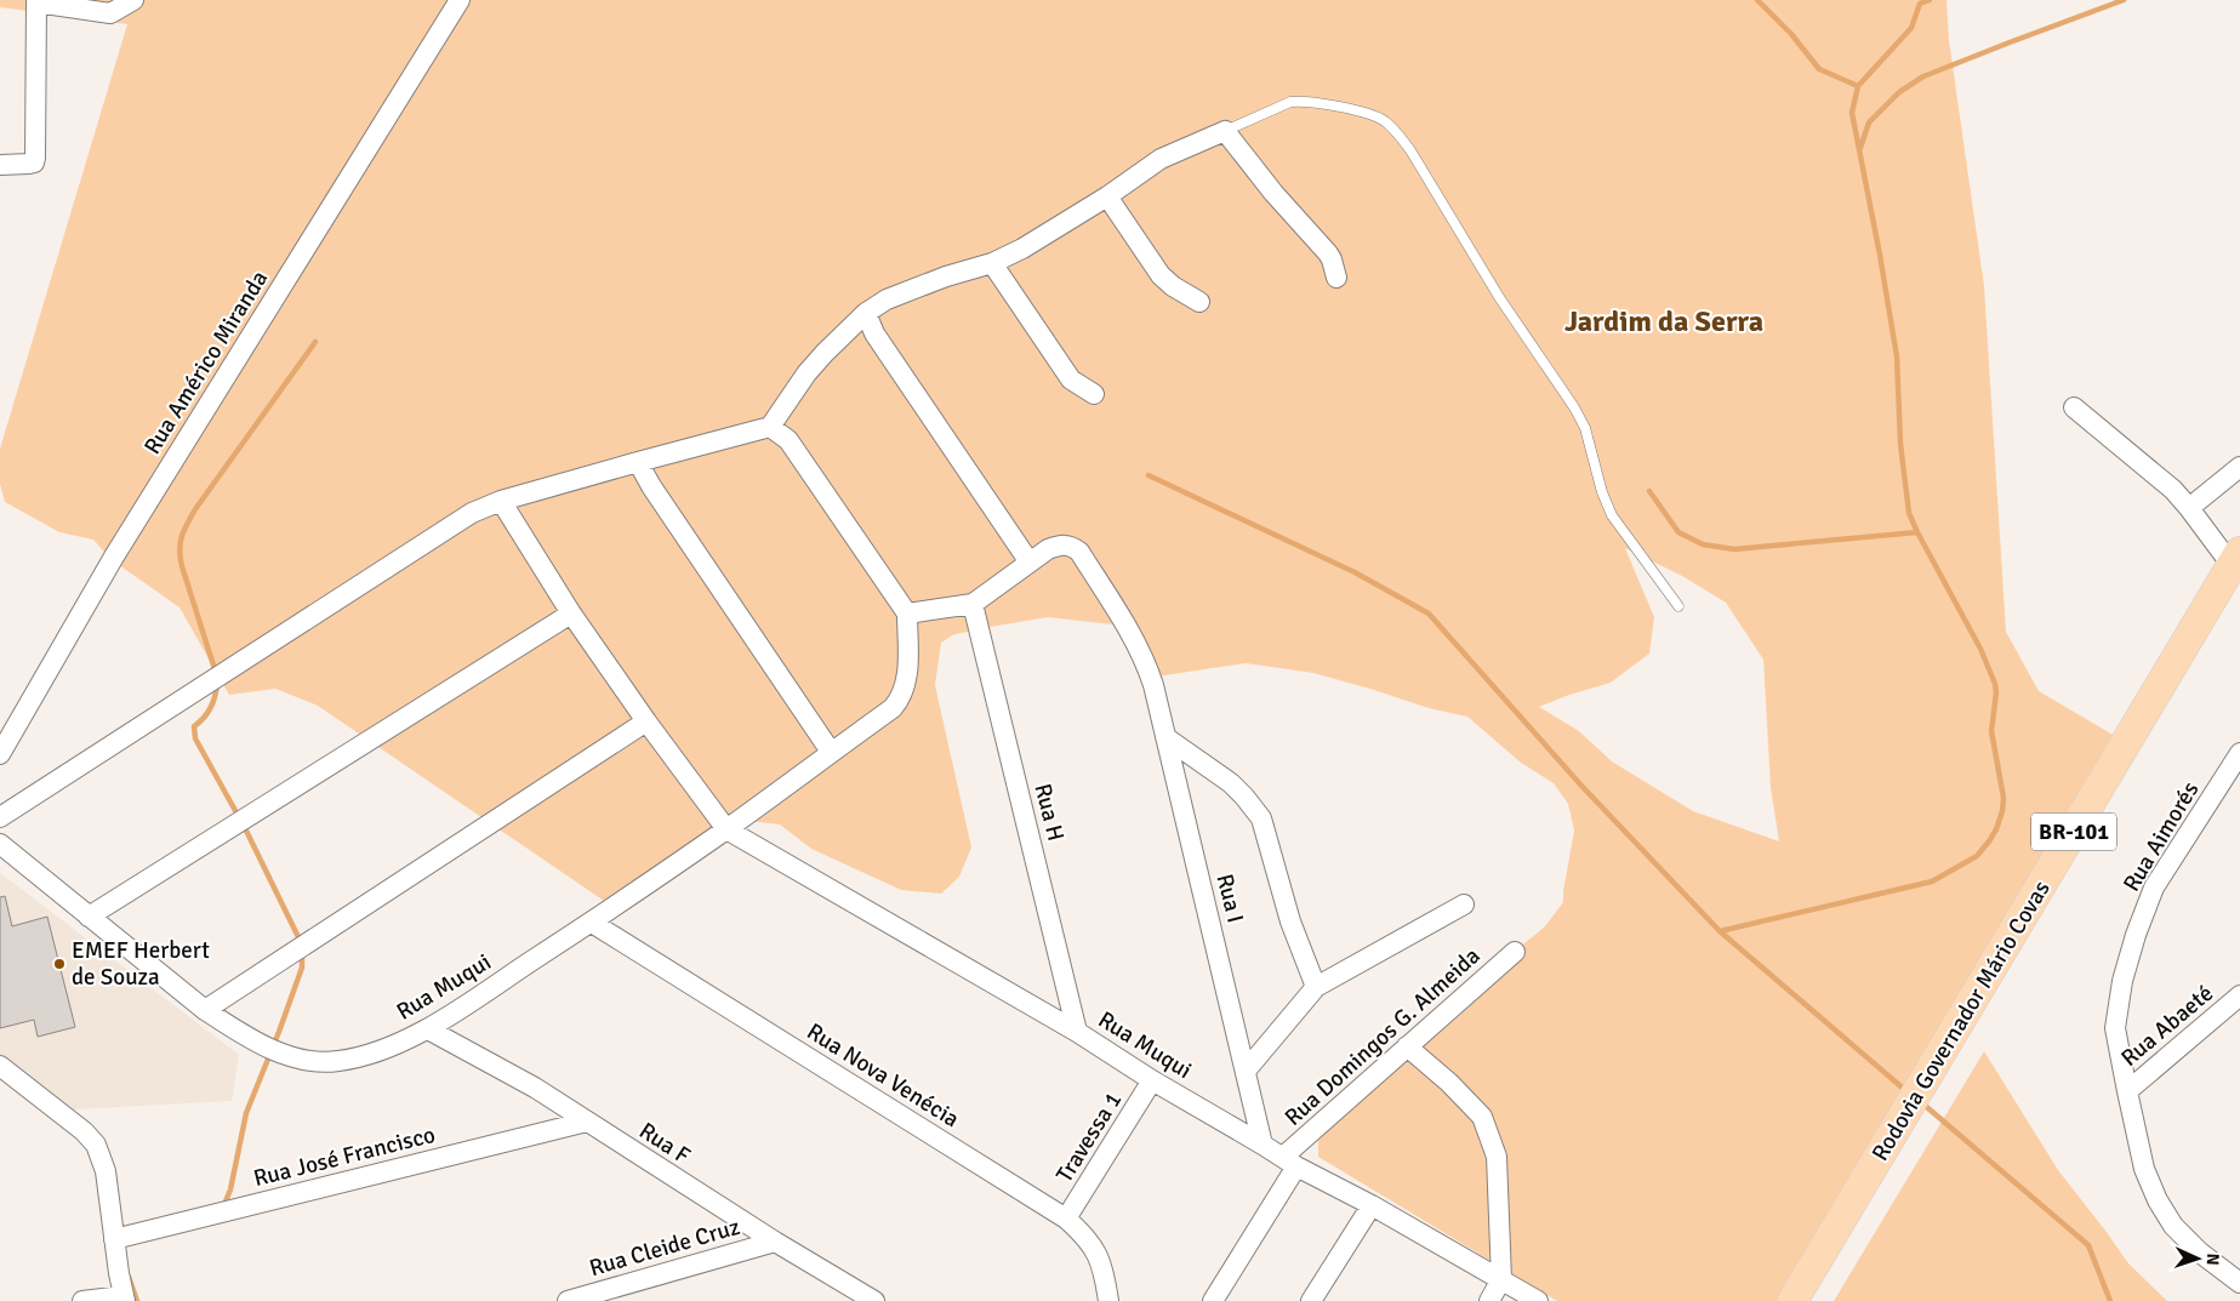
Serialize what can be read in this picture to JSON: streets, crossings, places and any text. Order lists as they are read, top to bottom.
{
  "streets": {
    "main road": ["BR-101", "Rodovia Governador Mário Covas"],
    "street": [
      "Rua Américo Miranda",
      "Rua H",
      "Rua Aimorés",
      "Rua I",
      "Rua Muqui",
      "Rua Abaeté",
      "Rua Domingos G. Almeida",
      "Rua Nova Venécia",
      "Travessa 1",
      "Rua F",
      "Rua José Francisco",
      "Rua Cleide Cruz"
    ]
  },
  "crossings": [
    ["Rua H", "Rua Muqui"],
    ["Rua Aimorés", "Rua Abaeté"],
    ["Rua I", "Rua Muqui"],
    ["Rua Muqui", "Rua Domingos G. Almeida"],
    ["Rua Muqui", "Rua Nova Venécia"],
    ["Rua Muqui", "Travessa 1"],
    ["Rua Muqui", "Rua F"],
    ["Rua Nova Venécia", "Travessa 1"],
    ["Rua F", "Rua José Francisco"],
    ["Rua F", "Rua Cleide Cruz"]
  ],
  "districts": ["Jardim da Serra"],
  "places": ["EMEF Herbert de Souza"],
  "north": "right"
}
